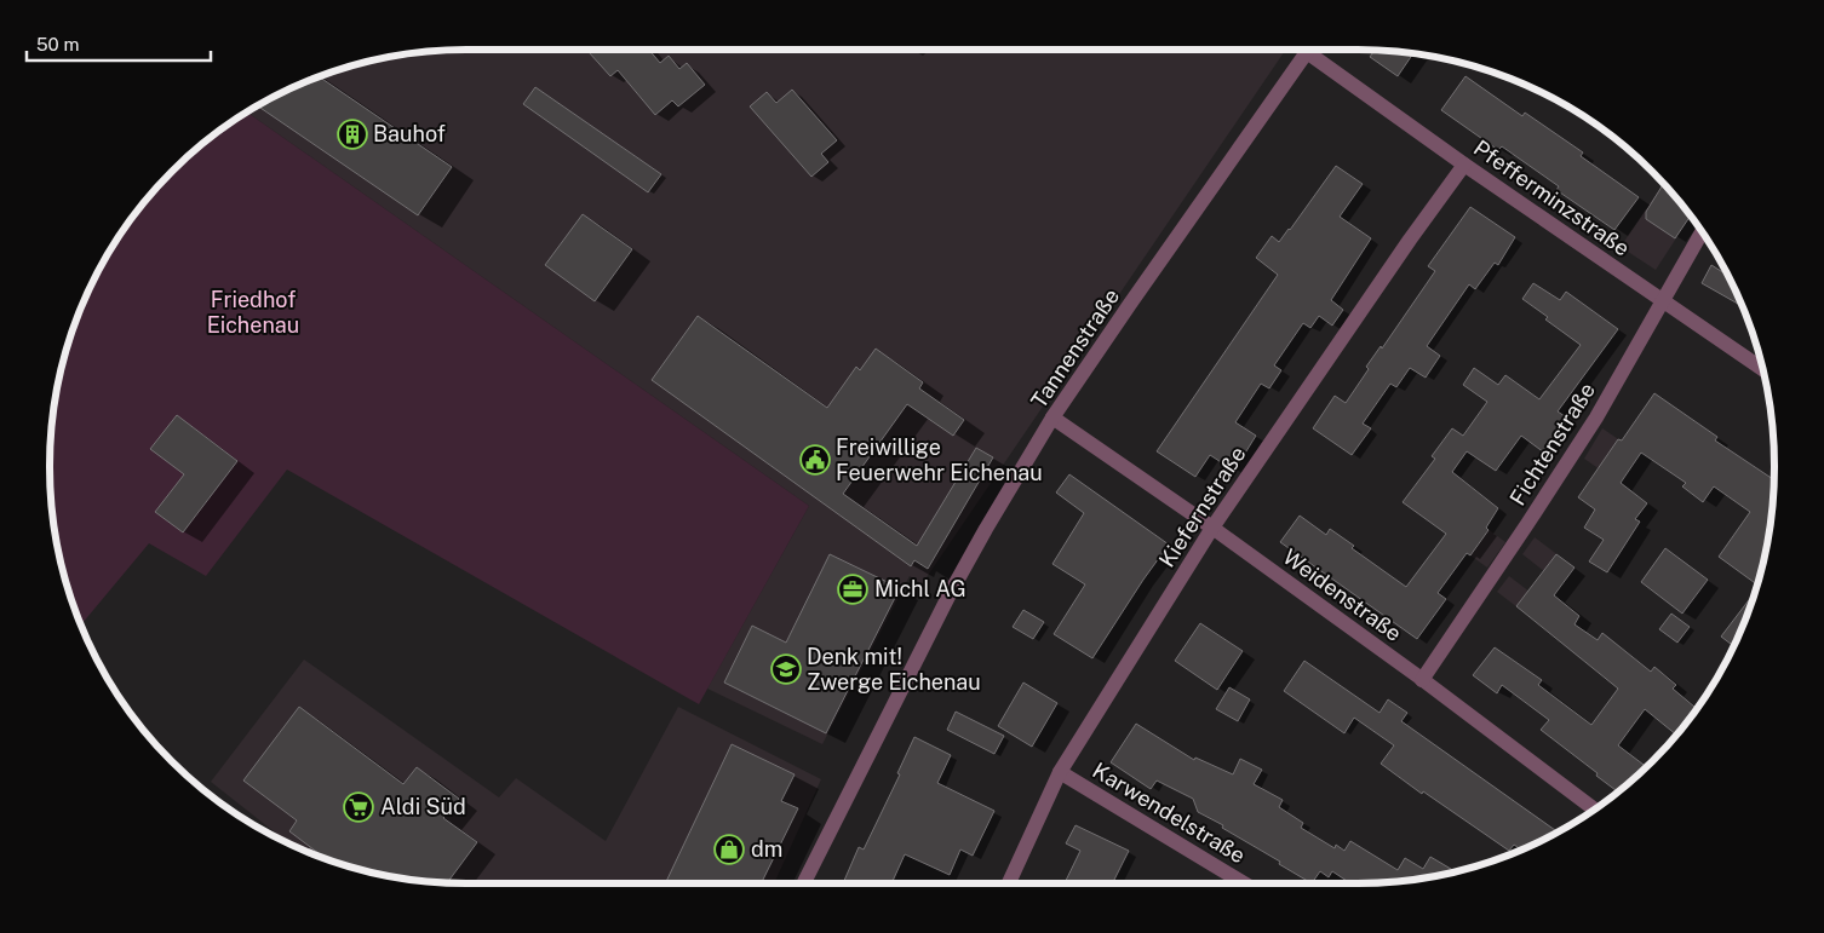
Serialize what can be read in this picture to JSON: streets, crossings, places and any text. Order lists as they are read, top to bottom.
{
  "streets": {
    "street": [
      "Pfefferminzstraße",
      "Tannenstraße",
      "Fichtenstraße",
      "Kiefernstraße",
      "Weidenstraße",
      "Karwendelstraße"
    ]
  },
  "crossings": [
    ["Pfefferminzstraße", "Fichtenstraße"],
    ["Pfefferminzstraße", "Kiefernstraße"],
    ["Tannenstraße", "Weidenstraße"],
    ["Fichtenstraße", "Weidenstraße"],
    ["Kiefernstraße", "Weidenstraße"],
    ["Kiefernstraße", "Karwendelstraße"]
  ],
  "parks": ["Friedhof Eichenau"],
  "places": {
    "building": ["Bauhof"],
    "public building": ["Freiwillige Feuerwehr Eichenau"],
    "office": ["Michl AG"],
    "school or university": ["Denk mit! Zwerge Eichenau"],
    "supermarket": ["Aldi Süd"],
    "shop": ["dm"]
  },
  "scale_bar": "50 m"
}
